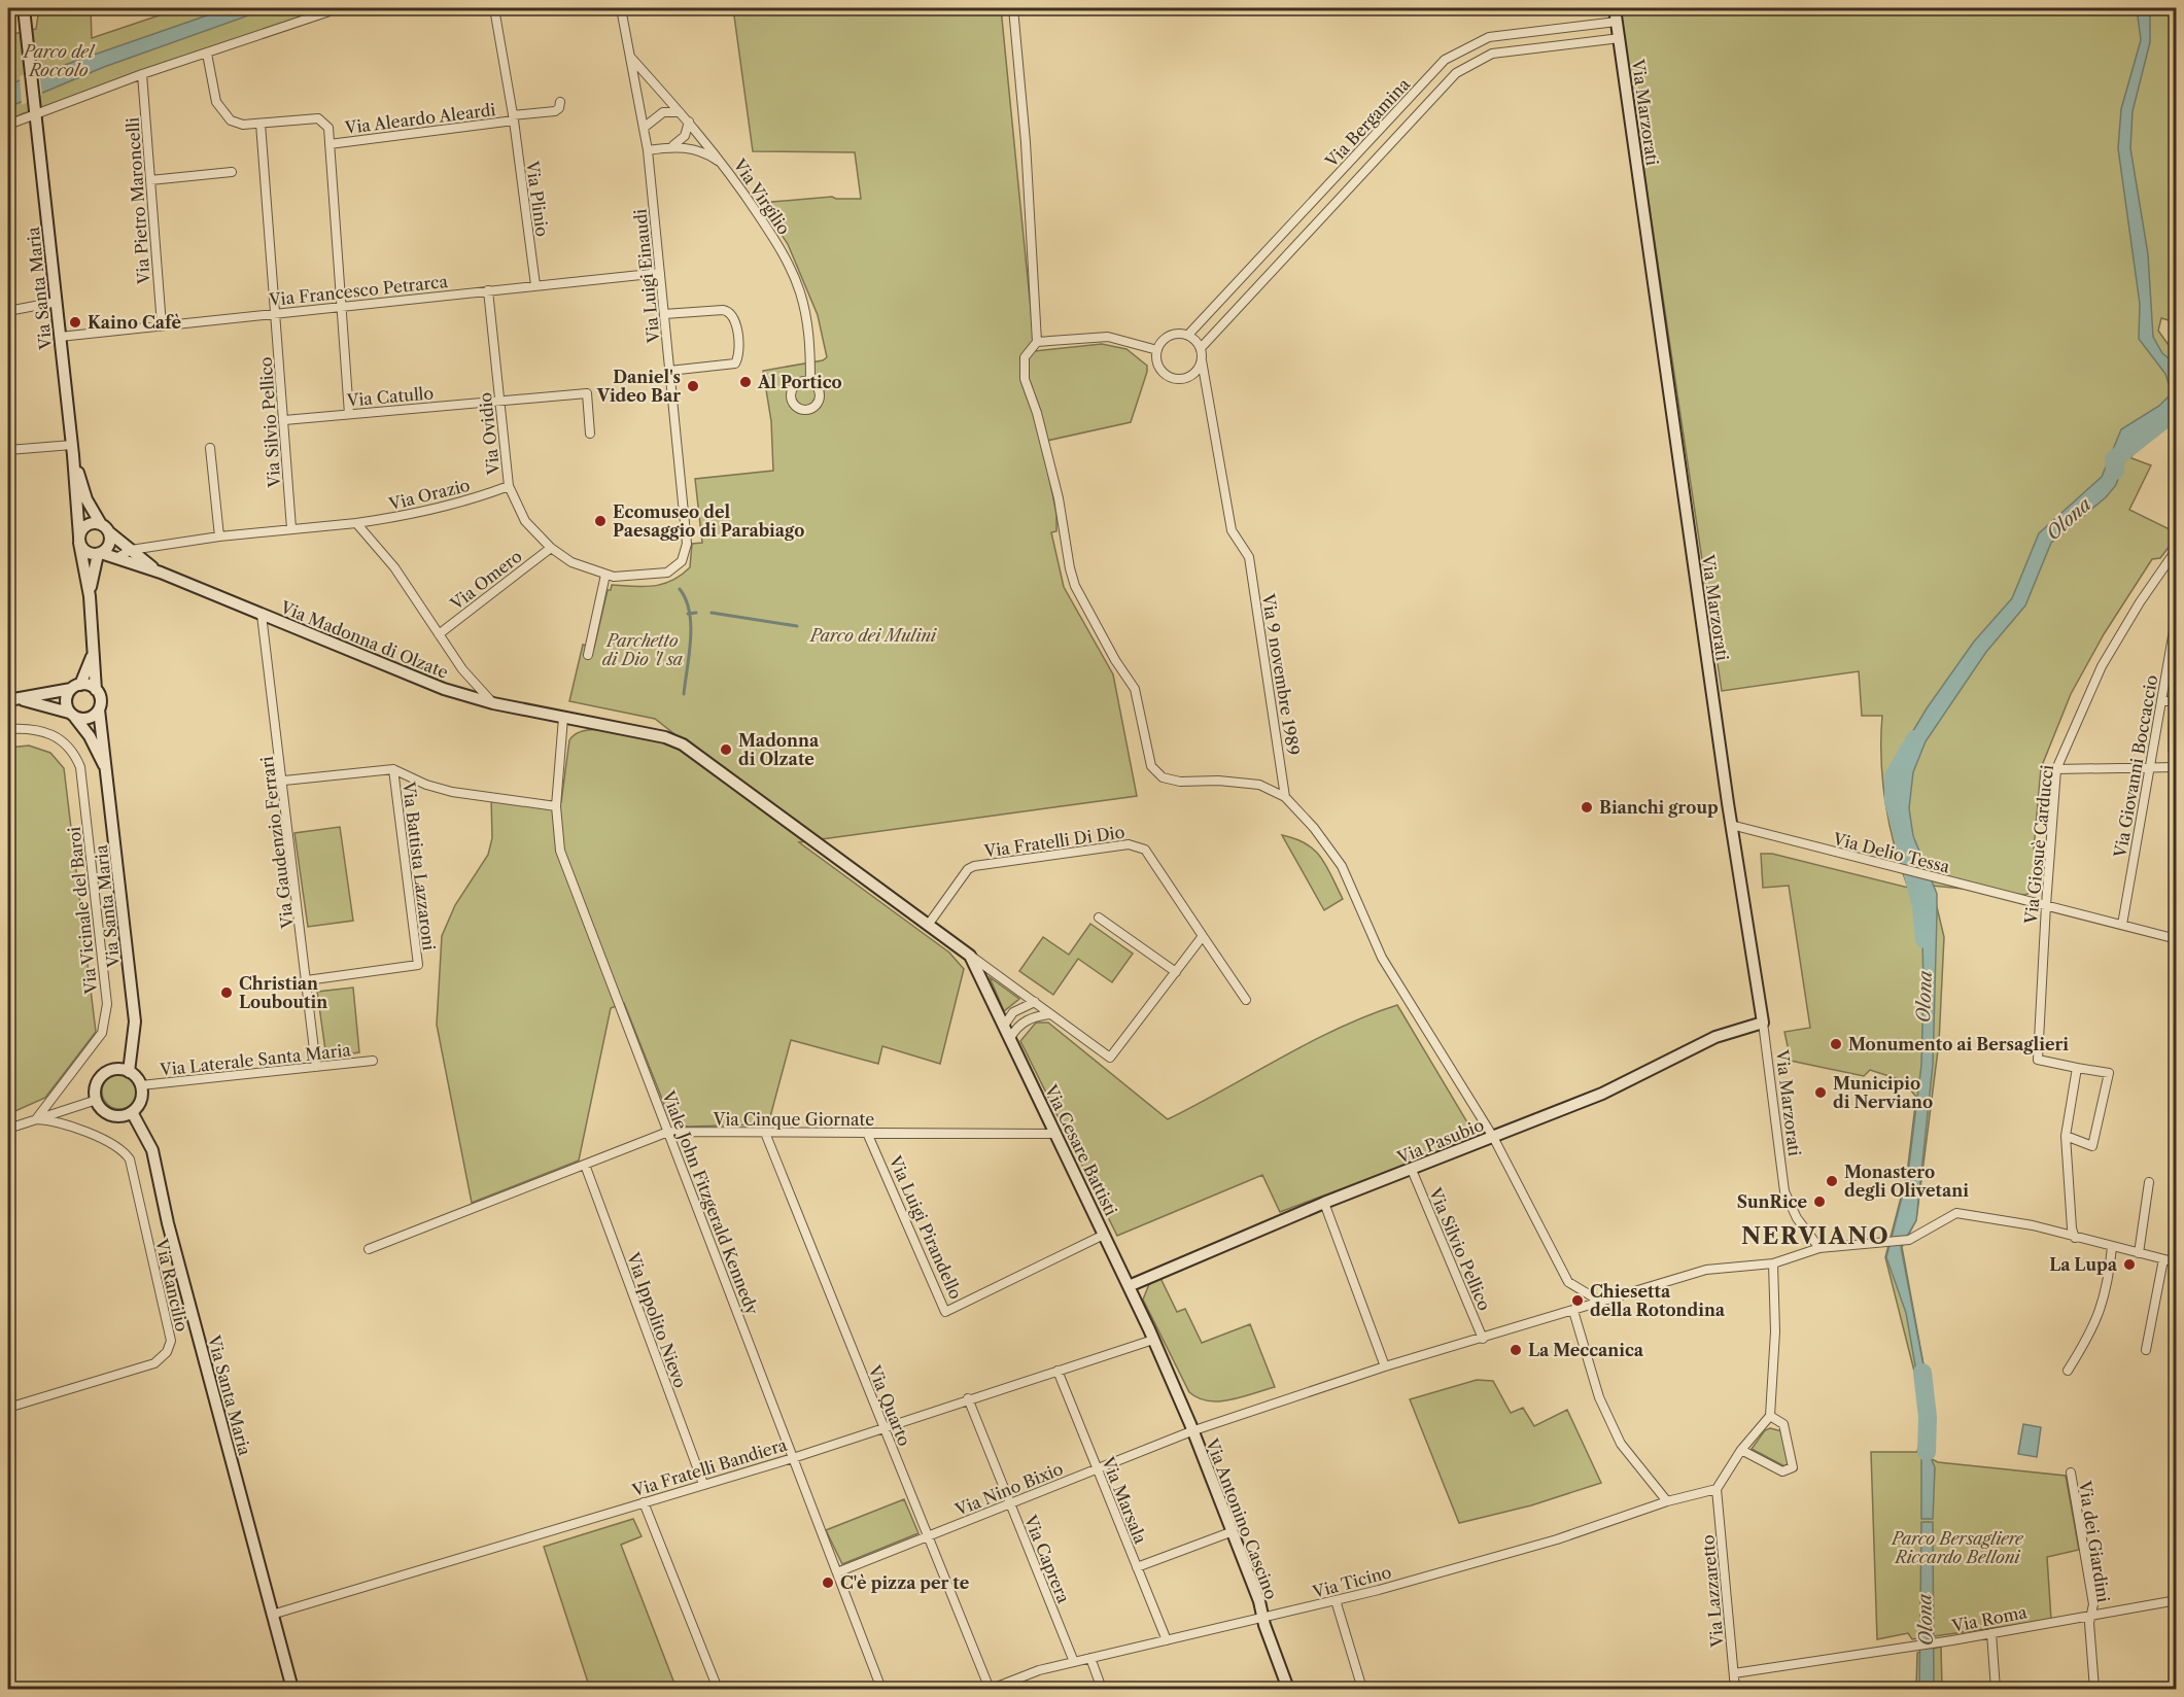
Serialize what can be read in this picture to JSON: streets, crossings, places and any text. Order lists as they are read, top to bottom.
{
  "streets": {
    "street": [
      "Via Marzorati",
      "Via Aleardo Aleardi",
      "Via Bergamina",
      "Via Virgilio",
      "Via Plinio",
      "Via Pietro Maroncelli",
      "Via Luigi Einaudi",
      "Via Santa Maria",
      "Via Francesco Petrarca",
      "Via Catullo",
      "Via Silvio Pellico",
      "Via Ovidio",
      "Via Orazio",
      "Via Omero",
      "Via Madonna di Olzate",
      "Via 9 novembre 1989",
      "Via Giovanni Boccaccio",
      "Via Fratelli Di Dio",
      "Via Gaudenzio Ferrari",
      "Via Giosuè Carducci",
      "Via Delio Tessa",
      "Via Battista Lazzaroni",
      "Via Vicinale del Baroi",
      "Via Laterale Santa Maria",
      "Via Cinque Giornate",
      "Via Pasubio",
      "Via Cesare Battisti",
      "Viale John Fitzgerald Kennedy",
      "Via Luigi Pirandello",
      "Via Rancilio",
      "Via Ippolito Nievo",
      "Via Quarto",
      "Via Fratelli Bandiera",
      "Via Nino Bixio",
      "Via Marsala",
      "Via Antonino Cascino",
      "Via dei Giardini",
      "Via Caprera",
      "Via Ticino",
      "Via Lazzaretto",
      "Via Roma"
    ]
  },
  "crossings": [
    ["Via Marzorati", "Via Bergamina"],
    ["Via Marzorati", "Via Delio Tessa"],
    ["Via Marzorati", "Via Pasubio"],
    ["Via Aleardo Aleardi", "Via Plinio"],
    ["Via Bergamina", "Via 9 novembre 1989"],
    ["Via Virgilio", "Via Luigi Einaudi"],
    ["Via Plinio", "Via Francesco Petrarca"],
    ["Via Pietro Maroncelli", "Via Francesco Petrarca"],
    ["Via Luigi Einaudi", "Via Francesco Petrarca"],
    ["Via Luigi Einaudi", "Via Ovidio"],
    ["Via Santa Maria", "Via Francesco Petrarca"],
    ["Via Santa Maria", "Via Madonna di Olzate"],
    ["Via Santa Maria", "Via Laterale Santa Maria"],
    ["Via Santa Maria", "Via Fratelli Bandiera"],
    ["Via Francesco Petrarca", "Via Silvio Pellico"],
    ["Via Francesco Petrarca", "Via Ovidio"],
    ["Via Catullo", "Via Silvio Pellico"],
    ["Via Catullo", "Via Ovidio"],
    ["Via Silvio Pellico", "Via Orazio"],
    ["Via Silvio Pellico", "Via Pasubio"],
    ["Via Ovidio", "Via Orazio"],
    ["Via Ovidio", "Via Omero"],
    ["Via Orazio", "Via Madonna di Olzate"],
    ["Via Madonna di Olzate", "Via Gaudenzio Ferrari"],
    ["Via Madonna di Olzate", "Via Cesare Battisti"],
    ["Via Madonna di Olzate", "Viale John Fitzgerald Kennedy"],
    ["Via Giovanni Boccaccio", "Via Delio Tessa"],
    ["Via Fratelli Di Dio", "Via Cesare Battisti"],
    ["Via Gaudenzio Ferrari", "Via Battista Lazzaroni"],
    ["Via Gaudenzio Ferrari", "Via Laterale Santa Maria"],
    ["Via Giosuè Carducci", "Via Delio Tessa"],
    ["Via Vicinale del Baroi", "Via Rancilio"],
    ["Via Cinque Giornate", "Via Cesare Battisti"],
    ["Via Cinque Giornate", "Viale John Fitzgerald Kennedy"],
    ["Via Cinque Giornate", "Via Luigi Pirandello"],
    ["Via Cinque Giornate", "Via Ippolito Nievo"],
    ["Via Cinque Giornate", "Via Quarto"],
    ["Via Pasubio", "Via Cesare Battisti"],
    ["Via Cesare Battisti", "Viale John Fitzgerald Kennedy"],
    ["Via Cesare Battisti", "Via Luigi Pirandello"],
    ["Via Cesare Battisti", "Via Fratelli Bandiera"],
    ["Via Cesare Battisti", "Via Nino Bixio"],
    ["Via Cesare Battisti", "Via Antonino Cascino"],
    ["Viale John Fitzgerald Kennedy", "Via Fratelli Bandiera"],
    ["Viale John Fitzgerald Kennedy", "Via Nino Bixio"],
    ["Via Ippolito Nievo", "Via Fratelli Bandiera"],
    ["Via Quarto", "Via Fratelli Bandiera"],
    ["Via Quarto", "Via Nino Bixio"],
    ["Via Quarto", "Via Ticino"],
    ["Via Fratelli Bandiera", "Via Marsala"],
    ["Via Fratelli Bandiera", "Via Caprera"],
    ["Via Nino Bixio", "Via Marsala"],
    ["Via Nino Bixio", "Via Antonino Cascino"],
    ["Via Nino Bixio", "Via Caprera"],
    ["Via Marsala", "Via Ticino"],
    ["Via Antonino Cascino", "Via Ticino"],
    ["Via dei Giardini", "Via Roma"],
    ["Via Caprera", "Via Ticino"],
    ["Via Ticino", "Via Lazzaretto"],
    ["Via Lazzaretto", "Via Roma"]
  ],
  "districts": ["NERVIANO"],
  "water": ["Olona"],
  "parks": [
    "Parco del Roccolo",
    "Parco dei Mulini",
    "Parchetto di Dio 'l sa",
    "Parco Bersagliere Riccardo Belloni"
  ],
  "places": [
    "Kaino Cafè",
    "Al Portico",
    "Daniel's Video Bar",
    "Ecomuseo del Paesaggio di Parabiago",
    "Madonna di Olzate",
    "Bianchi group",
    "Christian Louboutin",
    "Monumento ai Bersaglieri",
    "Municipio di Nerviano",
    "Monastero degli Olivetani",
    "SunRice",
    "La Lupa",
    "Chiesetta della Rotondina",
    "La Meccanica",
    "C'è pizza per te"
  ]
}
